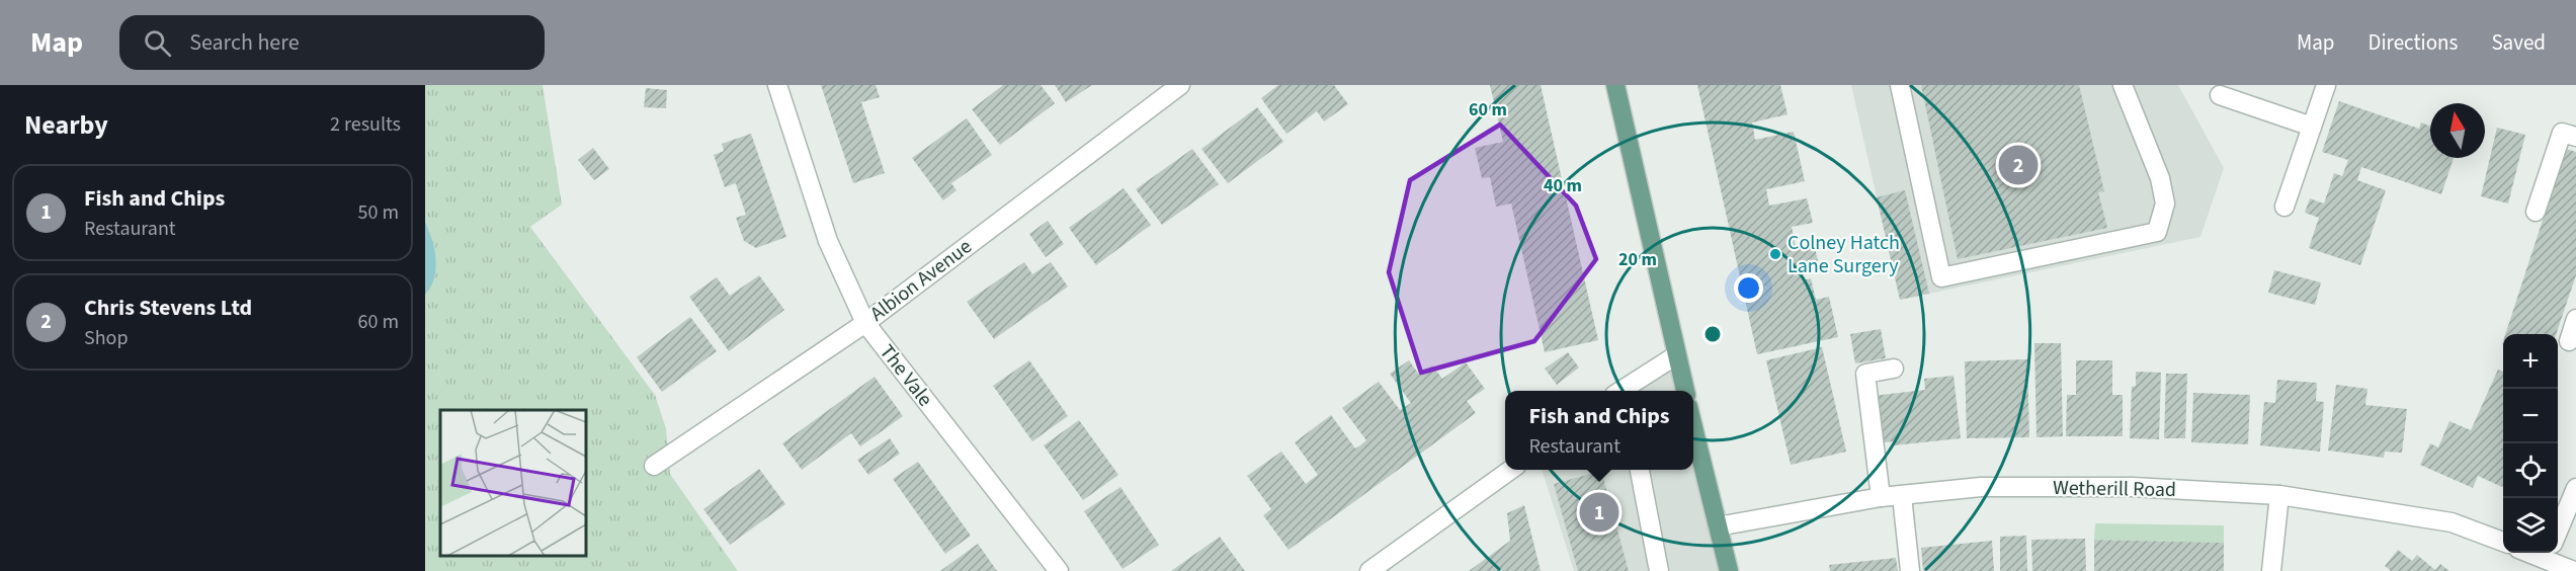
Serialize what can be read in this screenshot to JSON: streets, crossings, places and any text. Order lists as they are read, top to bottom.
{
  "streets": {
    "street": ["Albion Avenue", "The Vale", "Wetherill Road"]
  },
  "crossings": [
    ["Albion Avenue", "The Vale"]
  ],
  "places": ["Colney Hatch Lane Surgery"],
  "north": "top",
  "page": {
    "header": "Map",
    "search": "Search here",
    "nav": ["Map", "Directions", "Saved"],
    "heading": ["Nearby", "2 results"],
    "pins": ["2", "1"],
    "list": [
      {
        "mark": "1",
        "name": "Fish and Chips",
        "note": "Restaurant",
        "value": "50 m"
      },
      {
        "mark": "2",
        "name": "Chris Stevens Ltd",
        "note": "Shop",
        "value": "60 m"
      }
    ],
    "map_buttons": ["+", "−"],
    "popup": ["Fish and Chips", "Restaurant"]
  },
  "rings": ["60 m", "40 m", "20 m"]
}
